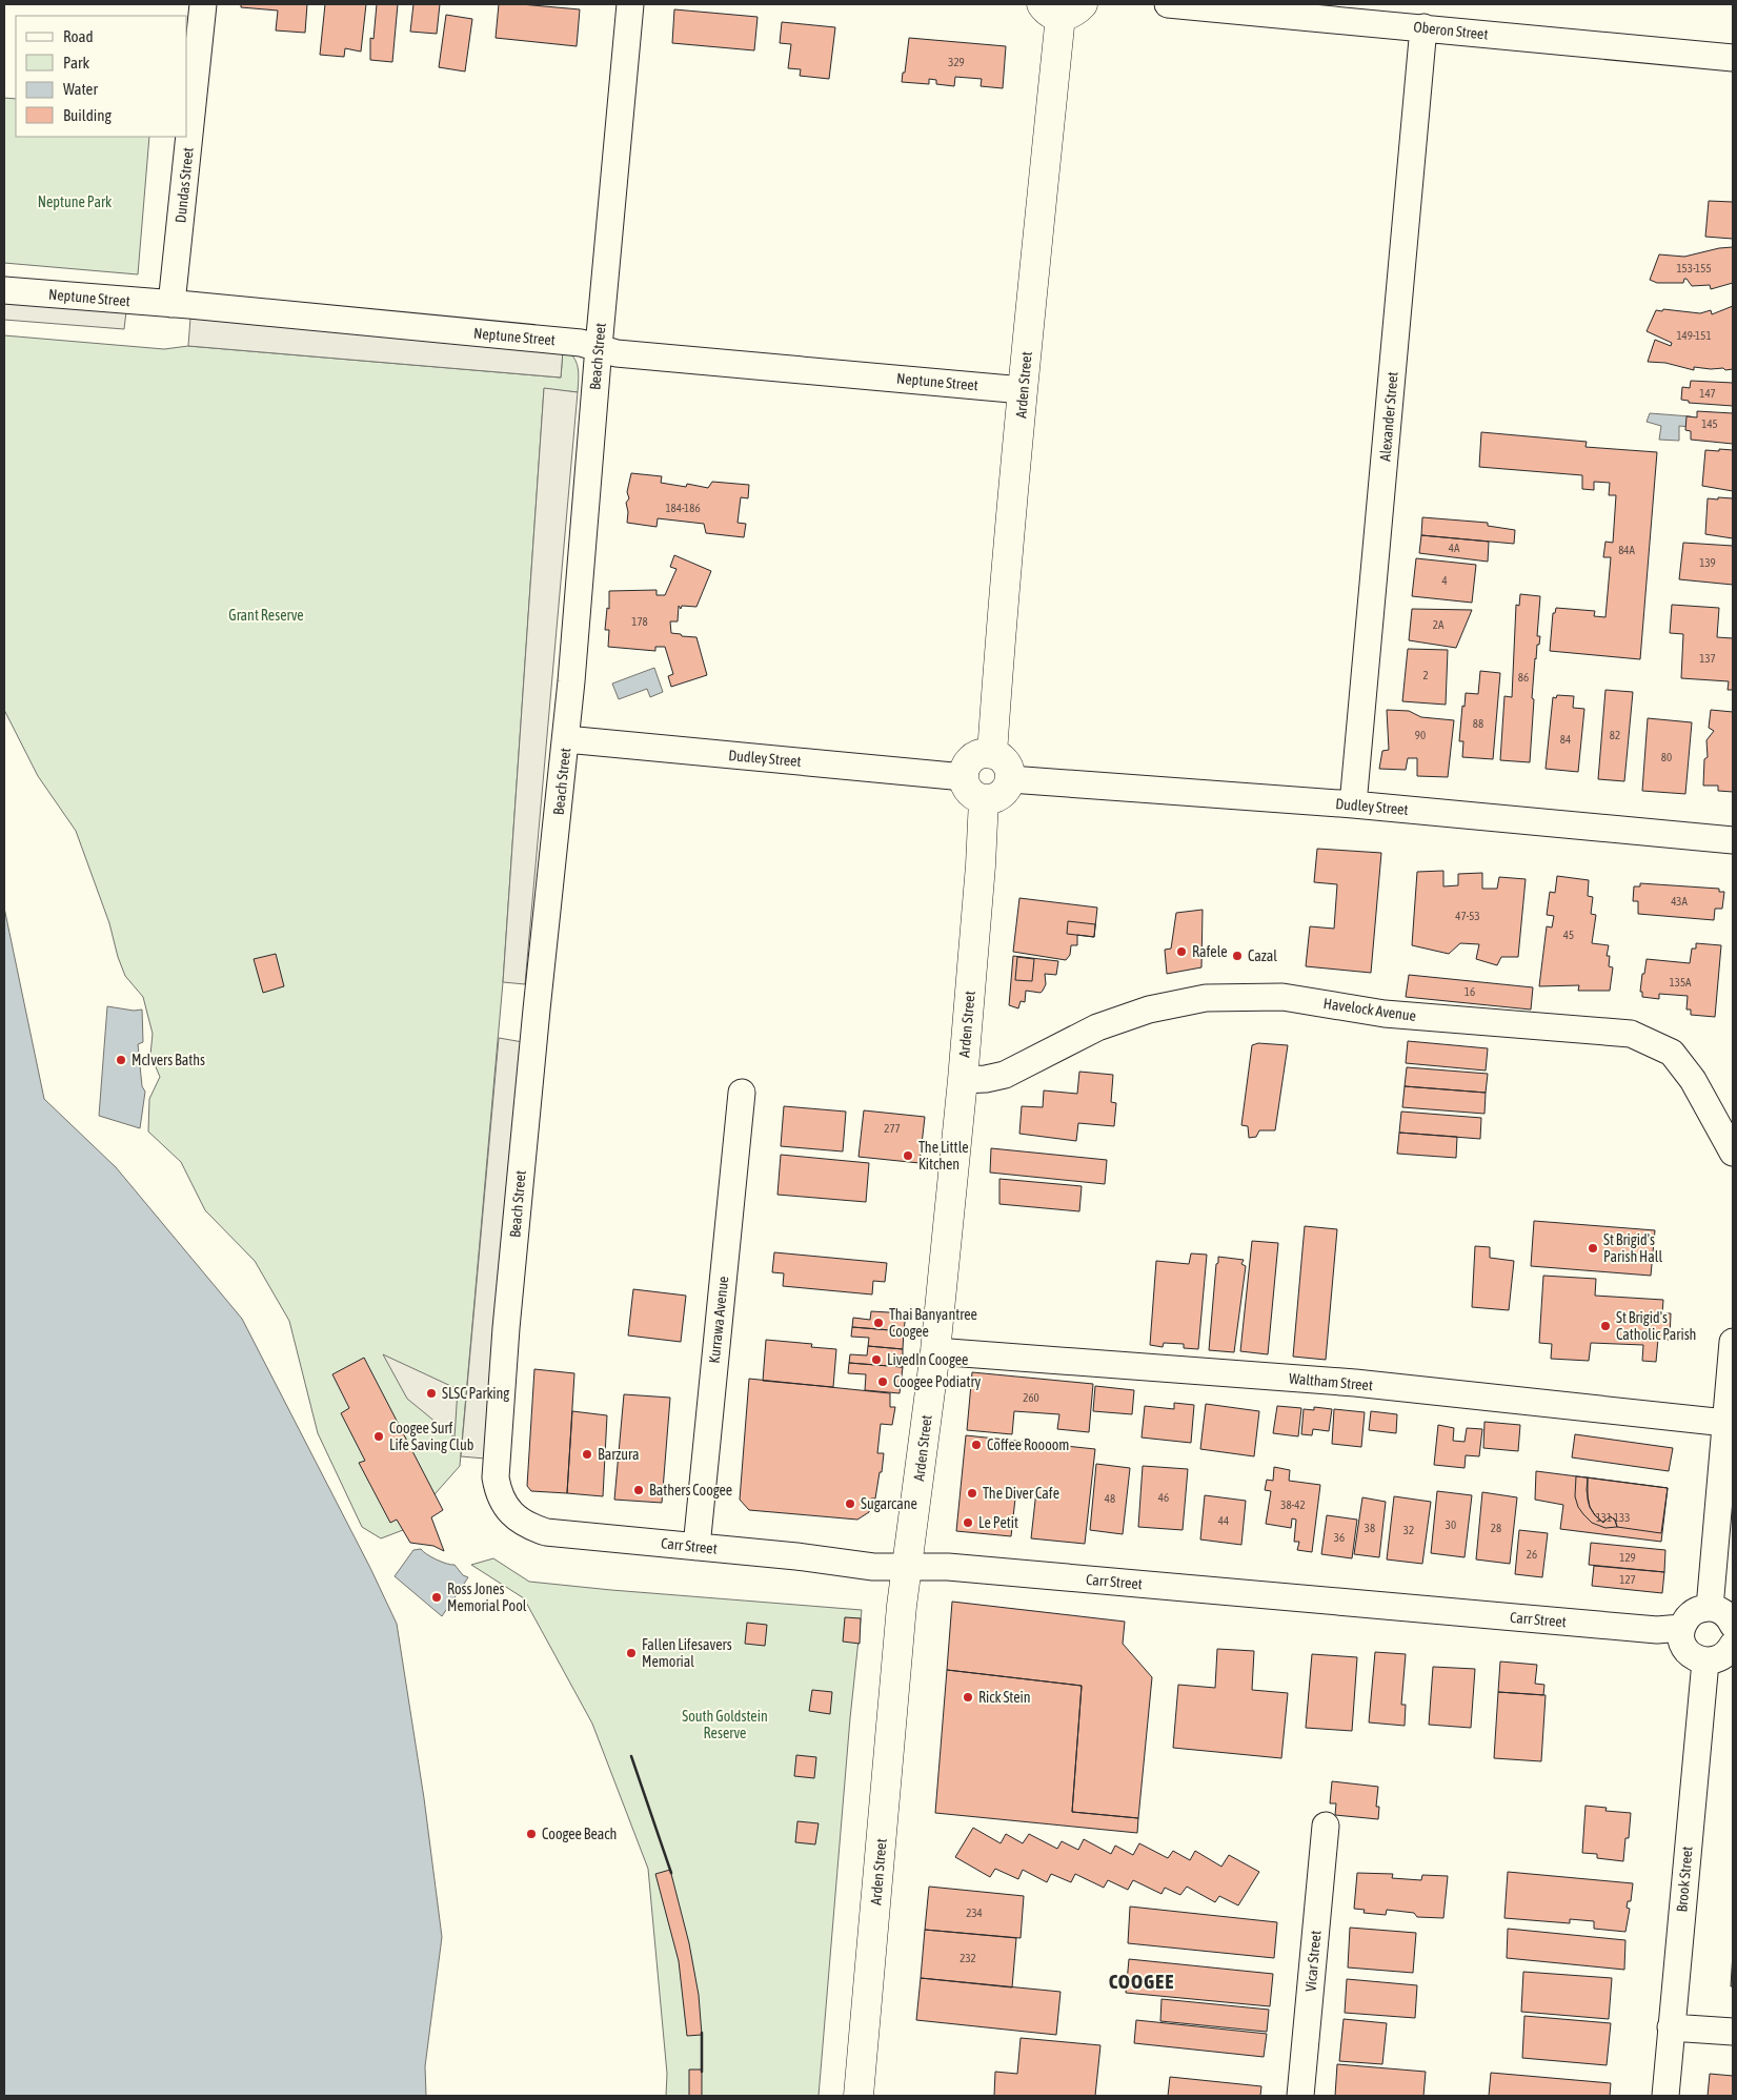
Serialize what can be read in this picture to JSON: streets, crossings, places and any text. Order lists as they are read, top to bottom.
{
  "streets": {
    "main road": ["Arden Street"],
    "street": [
      "Oberon Street",
      "Dundas Street",
      "Neptune Street",
      "Beach Street",
      "Alexander Street",
      "Dudley Street",
      "Havelock Avenue",
      "Kurrawa Avenue",
      "Waltham Street",
      "Carr Street",
      "Brook Street",
      "Vicar Street"
    ]
  },
  "crossings": [
    ["Oberon Street", "Alexander Street"],
    ["Dundas Street", "Neptune Street"],
    ["Neptune Street", "Beach Street"],
    ["Neptune Street", "Arden Street"],
    ["Beach Street", "Dudley Street"],
    ["Beach Street", "Carr Street"],
    ["Arden Street", "Dudley Street"],
    ["Arden Street", "Havelock Avenue"],
    ["Arden Street", "Waltham Street"],
    ["Arden Street", "Carr Street"],
    ["Alexander Street", "Dudley Street"],
    ["Kurrawa Avenue", "Carr Street"]
  ],
  "districts": ["COOGEE"],
  "parks": ["Neptune Park", "Grant Reserve", "South Goldstein Reserve"],
  "places": [
    "Rafele",
    "Cazal",
    "McIvers Baths",
    "The Little Kitchen",
    "St Brigid's Parish Hall",
    "Thai Banyantree Coogee",
    "St Brigid's Catholic Parish",
    "LivedIn Coogee",
    "Coogee Podiatry",
    "SLSC Parking",
    "Coogee Surf Life Saving Club",
    "Coffee Roooom",
    "Barzura",
    "Bathers Coogee",
    "The Diver Cafe",
    "Sugarcane",
    "Le Petit",
    "Ross Jones Memorial Pool",
    "Fallen Lifesavers Memorial",
    "Rick Stein",
    "Coogee Beach"
  ],
  "house_numbers": [
    "329",
    "153-155",
    "149-151",
    "147",
    "145",
    "184-186",
    "4A",
    "84A",
    "139",
    "4",
    "178",
    "2A",
    "137",
    "2",
    "86",
    "88",
    "90",
    "82",
    "84",
    "80",
    "43A",
    "47-53",
    "45",
    "135A",
    "16",
    "277",
    "260",
    "46",
    "48",
    "38-42",
    "131-133",
    "44",
    "30",
    "38",
    "28",
    "32",
    "36",
    "26",
    "129",
    "127",
    "234",
    "232"
  ],
  "legend": [
    "Road",
    "Park",
    "Water",
    "Building"
  ]
}
